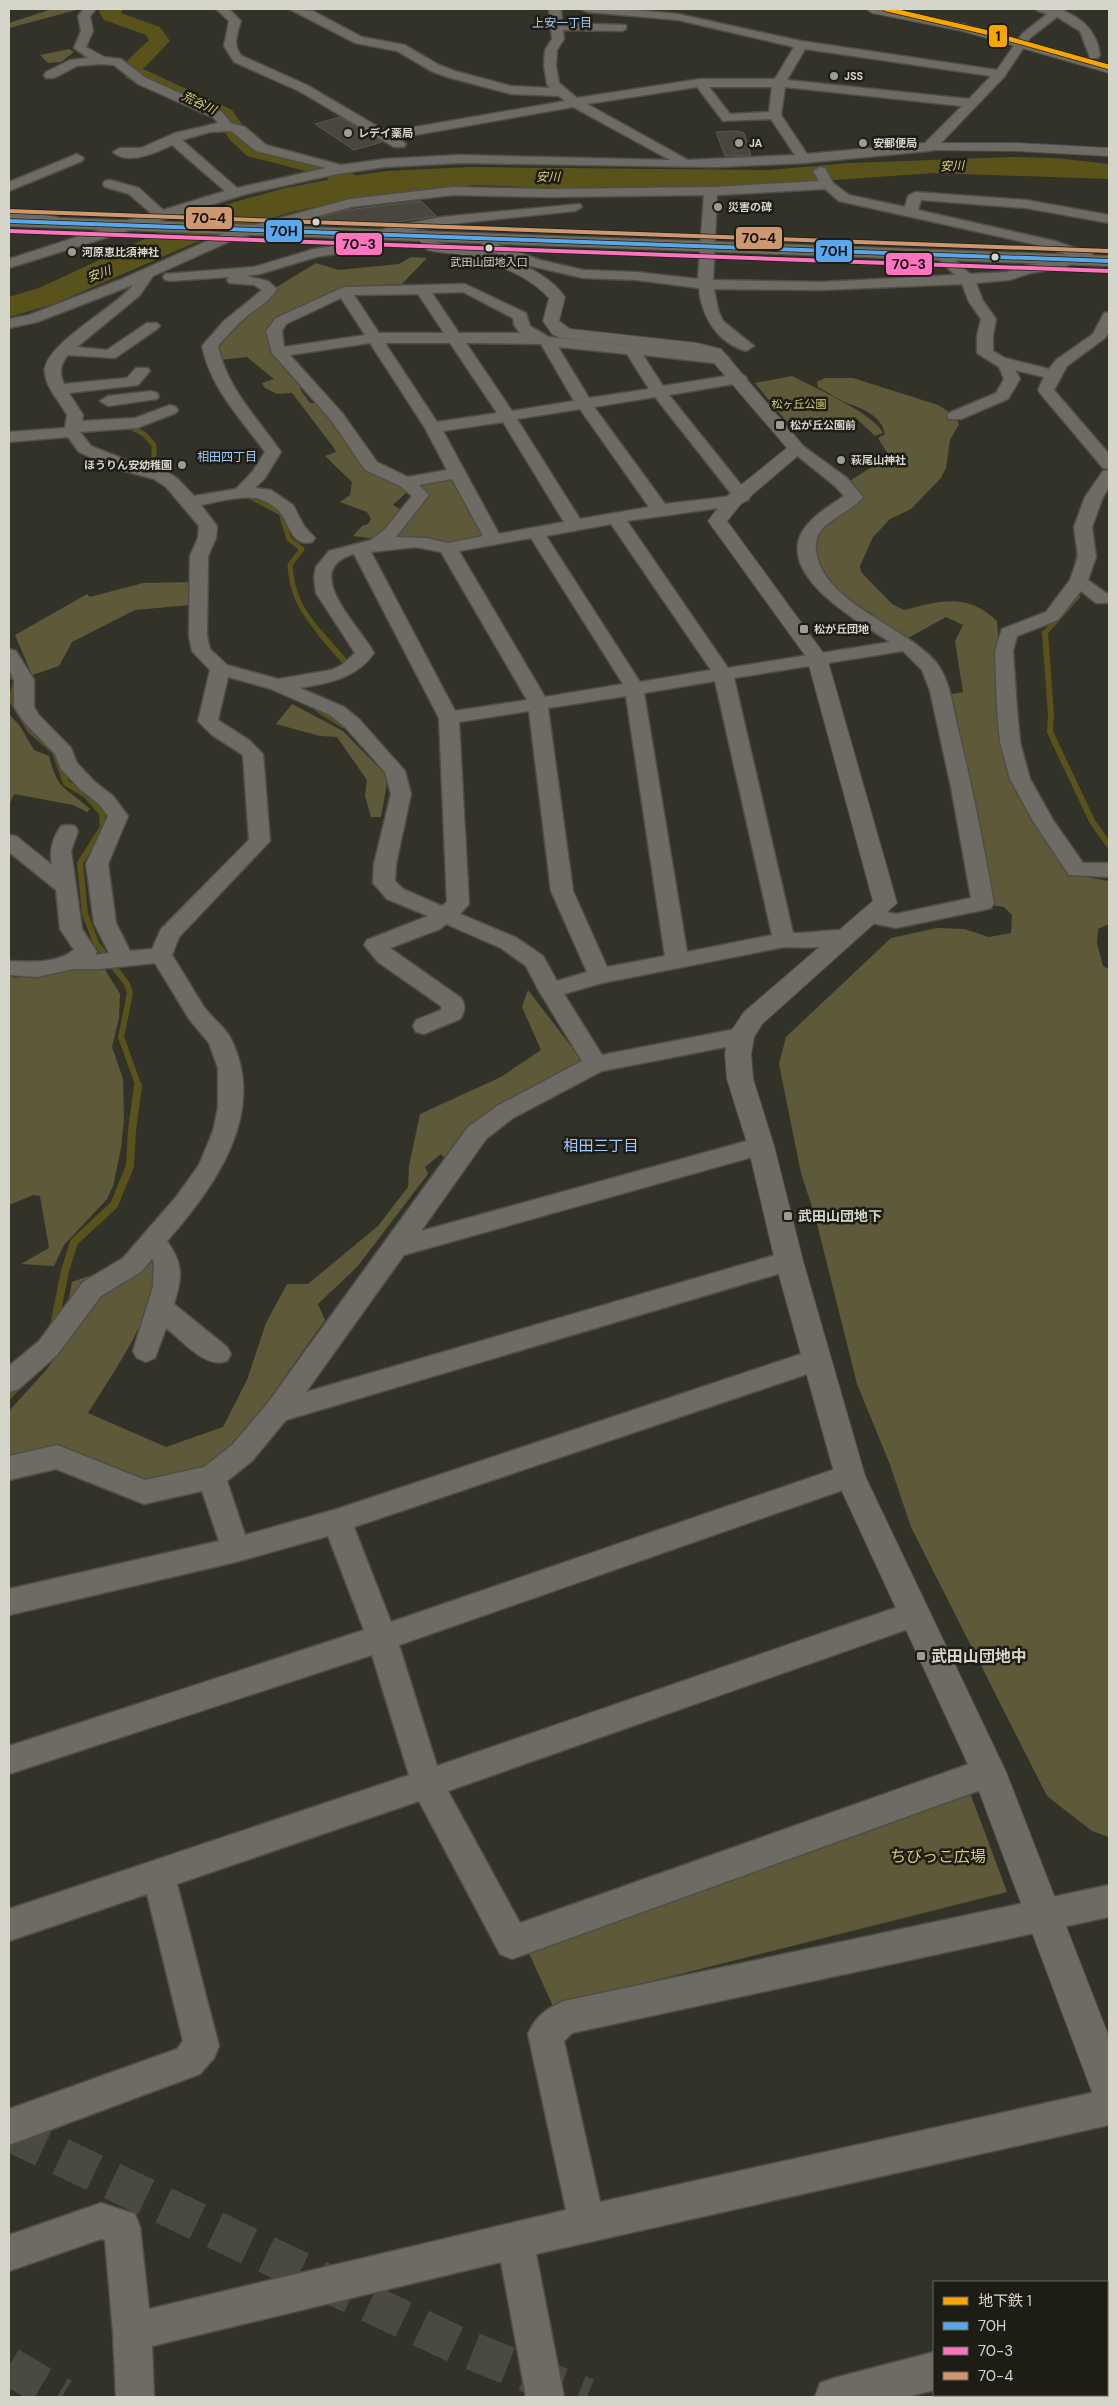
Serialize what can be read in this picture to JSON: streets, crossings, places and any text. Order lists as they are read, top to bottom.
{
  "districts": ["上安一丁目", "相田四丁目", "相田三丁目"],
  "water": ["荒谷川", "安川"],
  "parks": ["松ヶ丘公園", "ちびっこ広場"],
  "places": {
    "other": [
      "JSS",
      "レデイ薬局",
      "JA",
      "安郵便局",
      "災害の碑",
      "武田山団地入口",
      "河原恵比須神社",
      "萩尾山神社",
      "ほうりん安幼稚園"
    ],
    "transit": [
      "松が丘公園前",
      "松が丘団地",
      "武田山団地下",
      "武田山団地中"
    ]
  },
  "lines": [
    "metro line 1",
    "transit line 70-4",
    "transit line 70H",
    "transit line 70-3"
  ],
  "legend": [
    "地下鉄 1",
    "70H",
    "70-3",
    "70-4"
  ]
}
